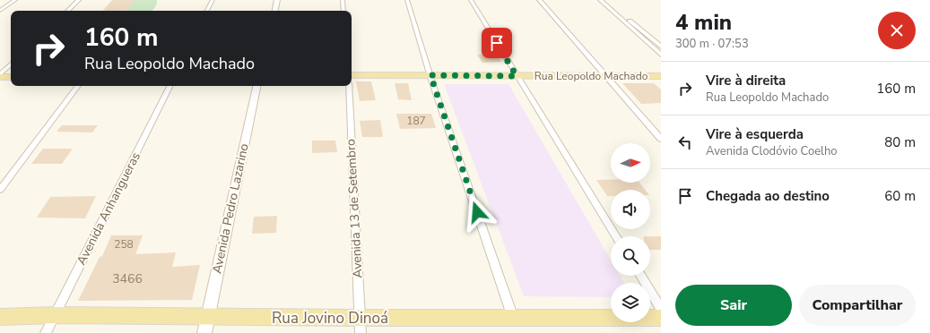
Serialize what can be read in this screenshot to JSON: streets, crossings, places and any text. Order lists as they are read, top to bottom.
{
  "streets": {
    "main road": ["Rua Leopoldo Machado", "Avenida Pedro Lazarino", "Rua Jovino Dinoá"],
    "street": ["Avenida Anhangueras", "Avenida 13 de Setembro"]
  },
  "crossings": [
    ["Avenida Anhangueras", "Rua Jovino Dinoá"],
    ["Avenida Pedro Lazarino", "Rua Jovino Dinoá"],
    ["Avenida 13 de Setembro", "Rua Jovino Dinoá"]
  ],
  "house_numbers": ["187", "258", "3466"],
  "north": "right",
  "page": {
    "heading": ["4 min", "300 m · 07:53"],
    "turn": ["160 m", "Rua Leopoldo Machado"],
    "list": [
      {
        "name": "Vire à direita",
        "note": "Rua Leopoldo Machado",
        "value": "160 m"
      },
      {
        "name": "Vire à esquerda",
        "note": "Avenida Clodóvio Coelho",
        "value": "80 m"
      },
      {
        "name": "Chegada ao destino",
        "value": "60 m"
      }
    ],
    "buttons": ["Sair", "Compartilhar"]
  }
}
